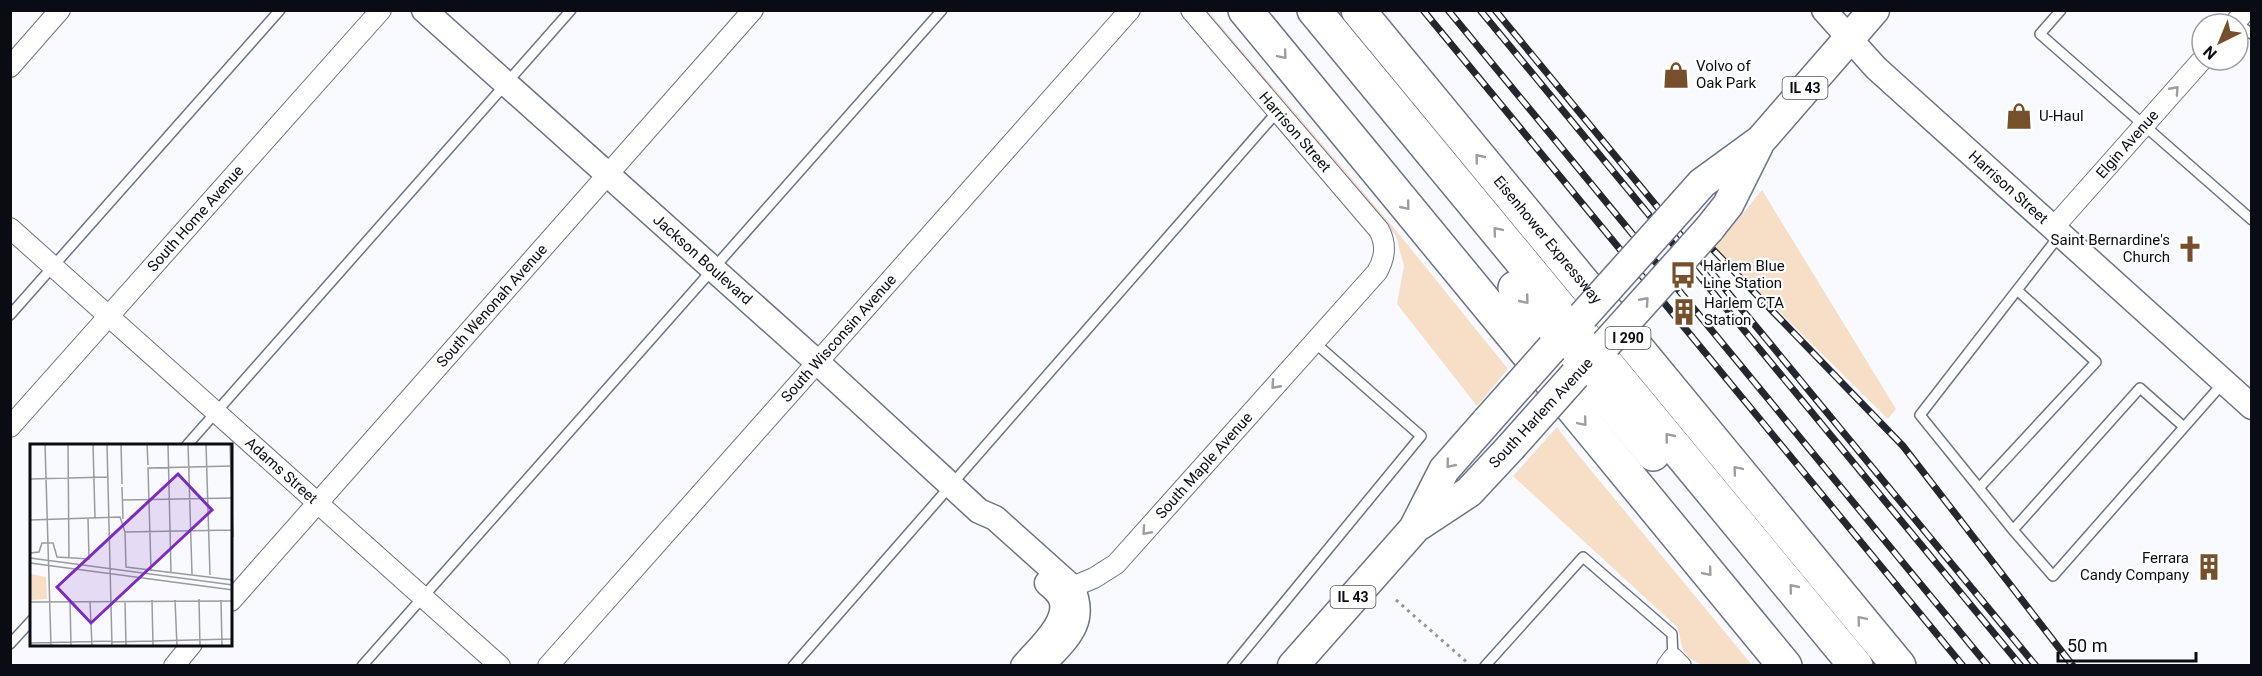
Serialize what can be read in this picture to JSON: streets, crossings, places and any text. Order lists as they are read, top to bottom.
{
  "streets": {
    "highway": ["Eisenhower Expressway", "I 290"],
    "main road": ["IL 43", "South Harlem Avenue"],
    "street": [
      "Harrison Street",
      "Elgin Avenue",
      "South Home Avenue",
      "Jackson Boulevard",
      "South Wenonah Avenue",
      "South Wisconsin Avenue",
      "South Maple Avenue",
      "Adams Street"
    ]
  },
  "crossings": [
    ["Harrison Street", "Elgin Avenue"],
    ["Harrison Street", "South Harlem Avenue"],
    ["Harrison Street", "South Maple Avenue"],
    ["South Home Avenue", "Adams Street"],
    ["Jackson Boulevard", "South Wenonah Avenue"],
    ["Jackson Boulevard", "South Wisconsin Avenue"],
    ["Jackson Boulevard", "South Maple Avenue"],
    ["South Wenonah Avenue", "Adams Street"]
  ],
  "one_way": ["South Maple Avenue"],
  "places": {
    "shop": ["Volvo of Oak Park", "U-Haul"],
    "church": ["Saint Bernardine's Church"],
    "bus stop": ["Harlem Blue Line Station"],
    "building": ["Harlem CTA Station", "Ferrara Candy Company"]
  },
  "scale_bar": "50 m",
  "north": "bottom left"
}
